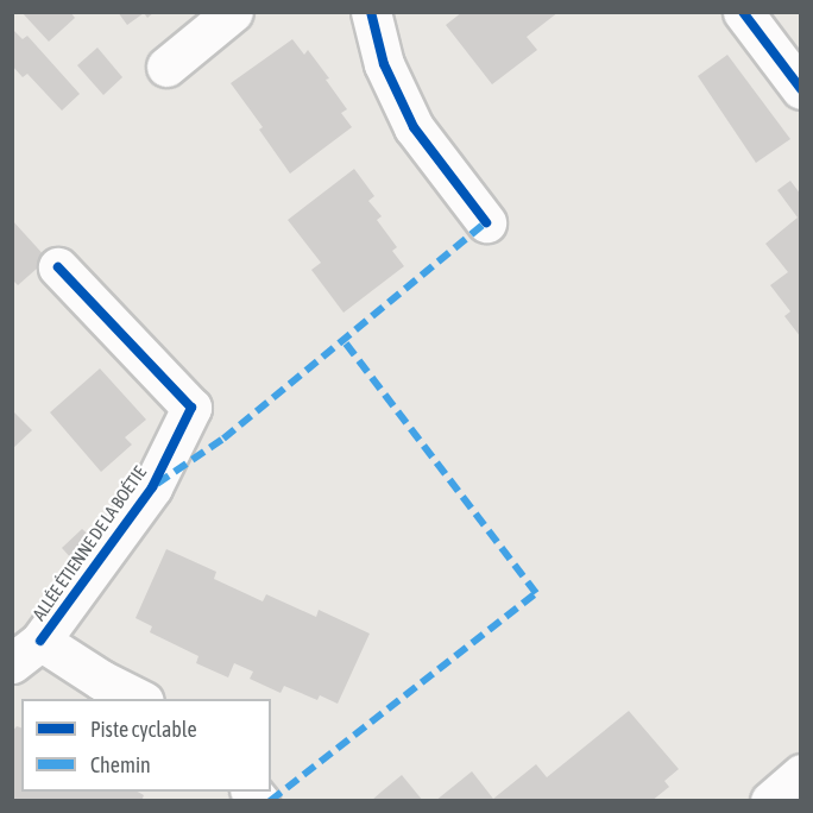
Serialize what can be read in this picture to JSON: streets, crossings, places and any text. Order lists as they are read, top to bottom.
{
  "streets": {
    "street": ["ALLÉE ÉTIENNE DE LA BOÉTIE"]
  },
  "legend": ["Piste cyclable", "Chemin"]
}
